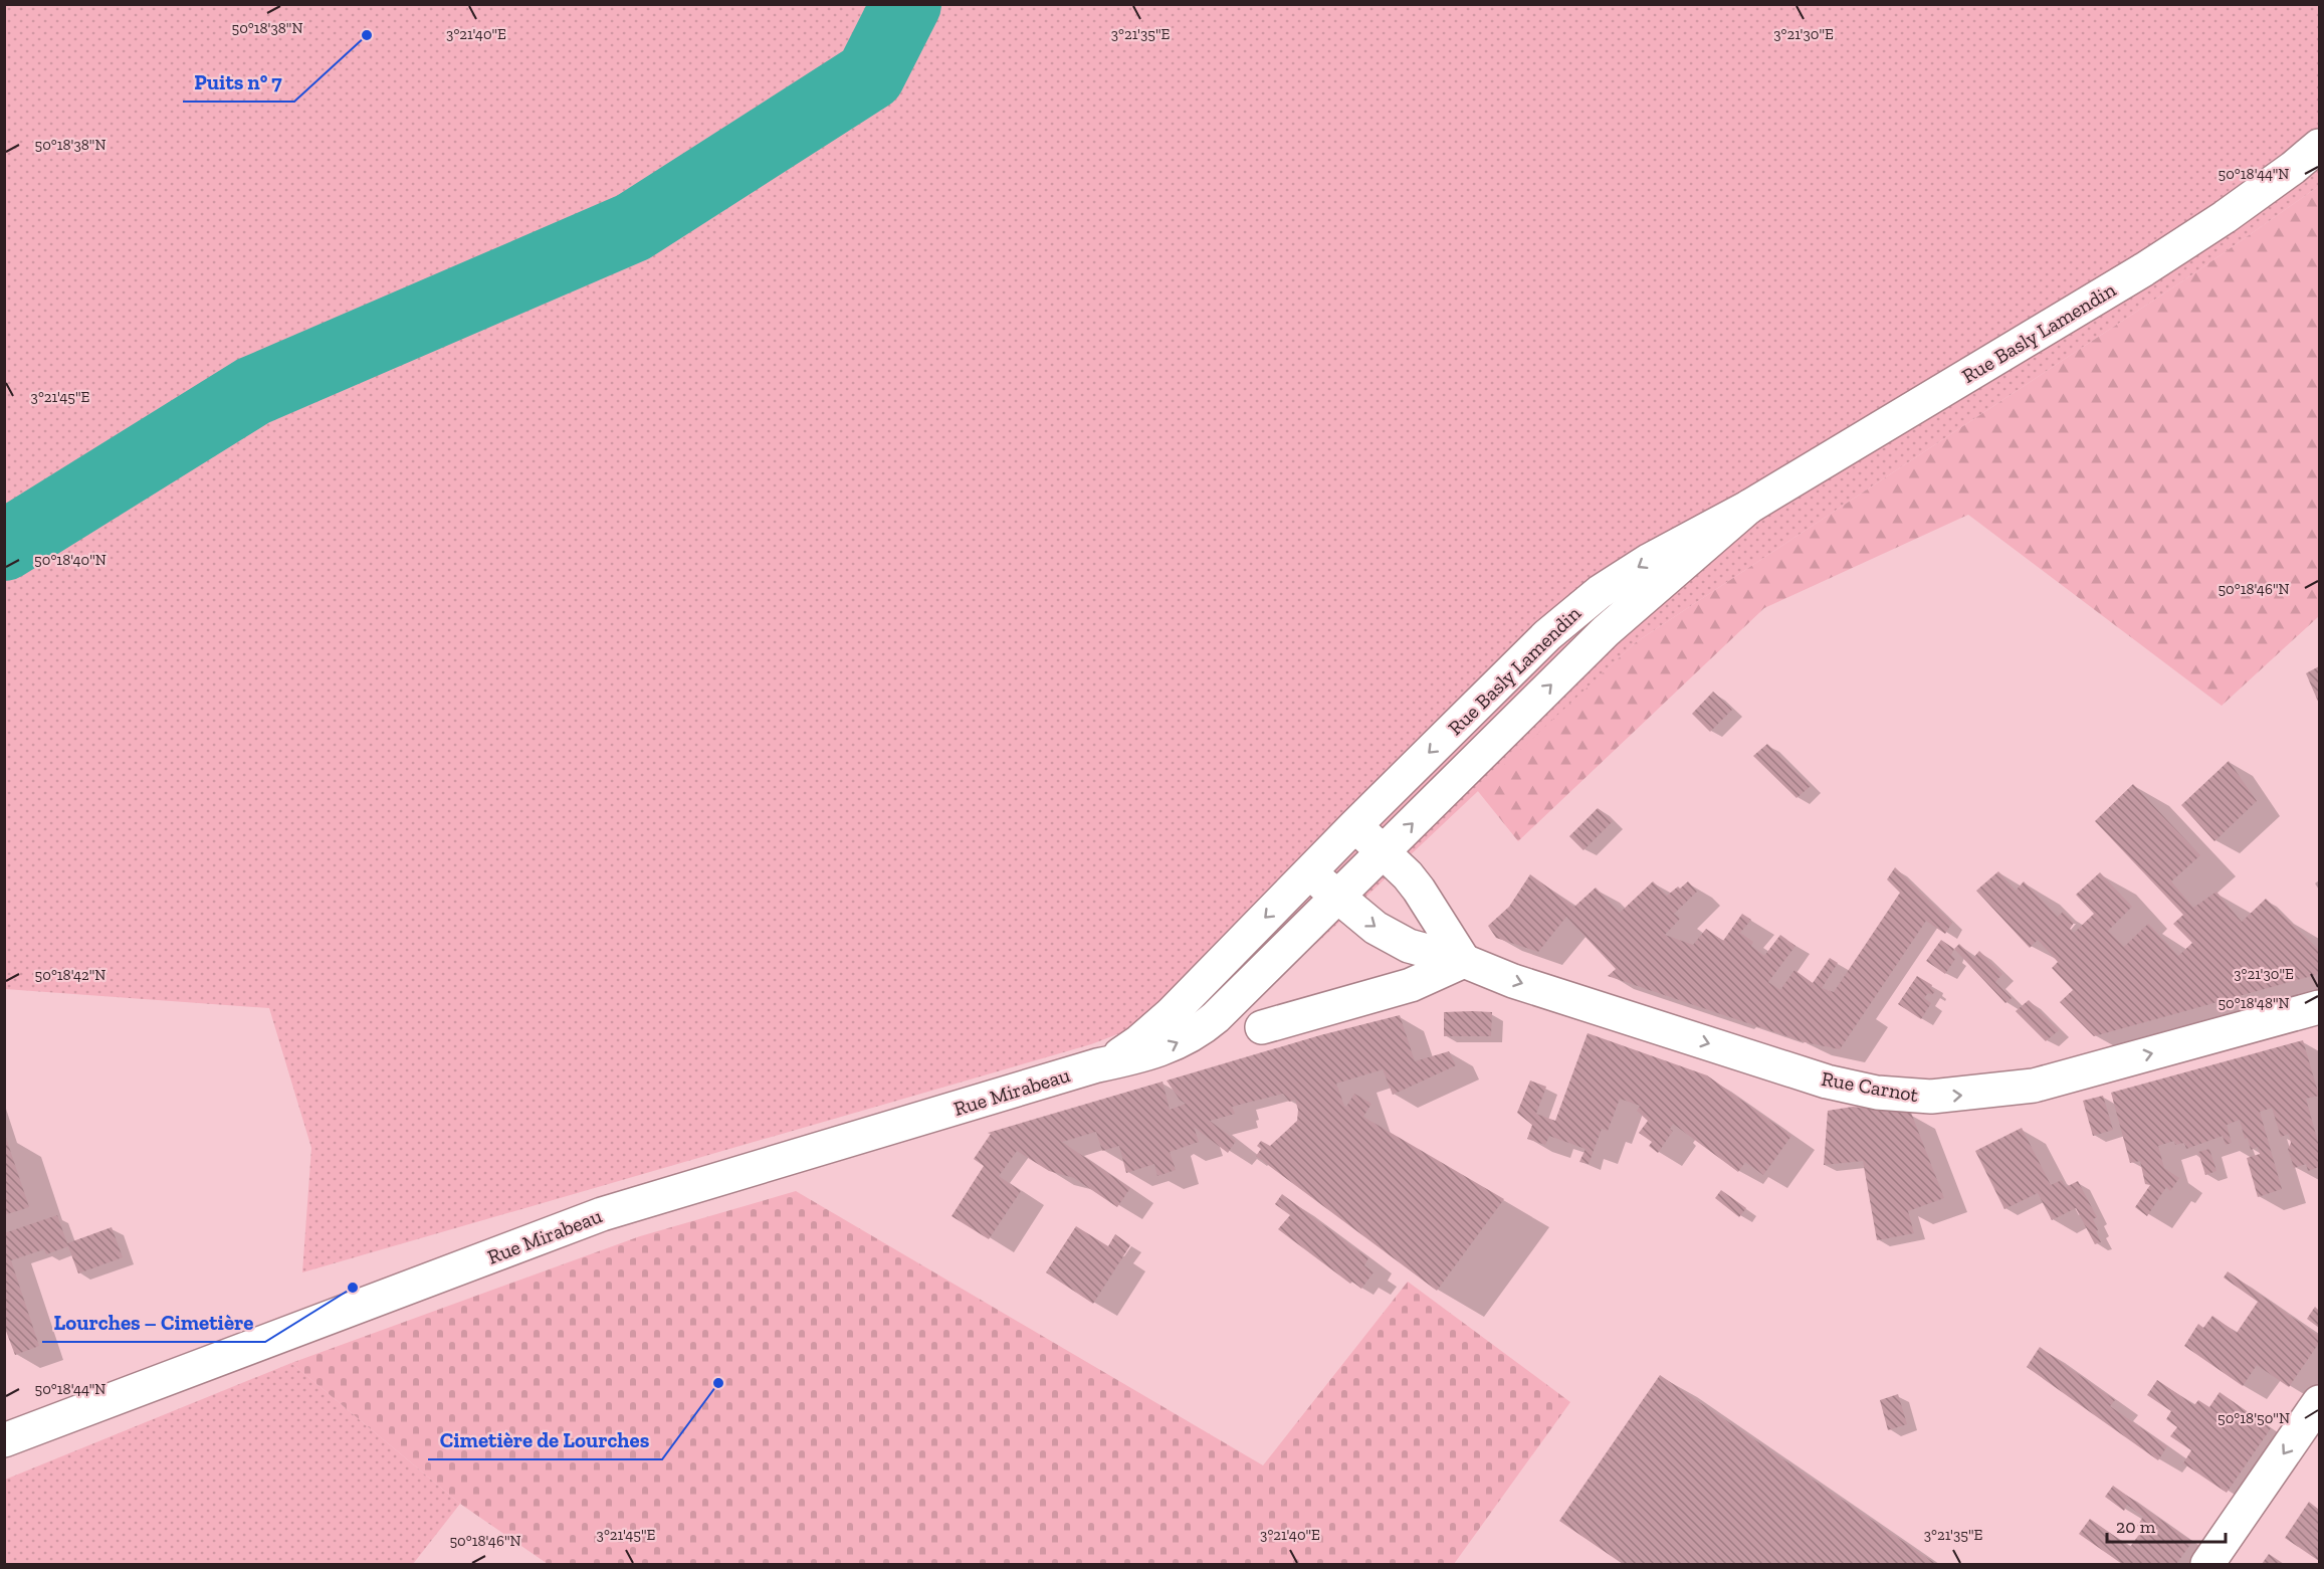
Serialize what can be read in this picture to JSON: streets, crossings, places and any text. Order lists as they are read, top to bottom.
{
  "streets": {
    "street": ["Rue Basly Lamendin", "Rue Carnot", "Rue Mirabeau"]
  },
  "crossings": [
    ["Rue Basly Lamendin", "Rue Carnot"],
    ["Rue Basly Lamendin", "Rue Mirabeau"],
    ["Rue Carnot", "Rue Mirabeau"]
  ],
  "one_way": ["Rue Carnot"],
  "places": ["Puits n° 7", "Lourches – Cimetière", "Cimetière de Lourches"],
  "scale_bar": "20 m",
  "coordinates": [
    "50°18'38\"N",
    "3°21'40\"E",
    "3°21'35\"E",
    "3°21'30\"E",
    "50°18'44\"N",
    "3°21'45\"E",
    "50°18'40\"N",
    "50°18'46\"N",
    "50°18'42\"N",
    "50°18'48\"N",
    "50°18'50\"N"
  ]
}
